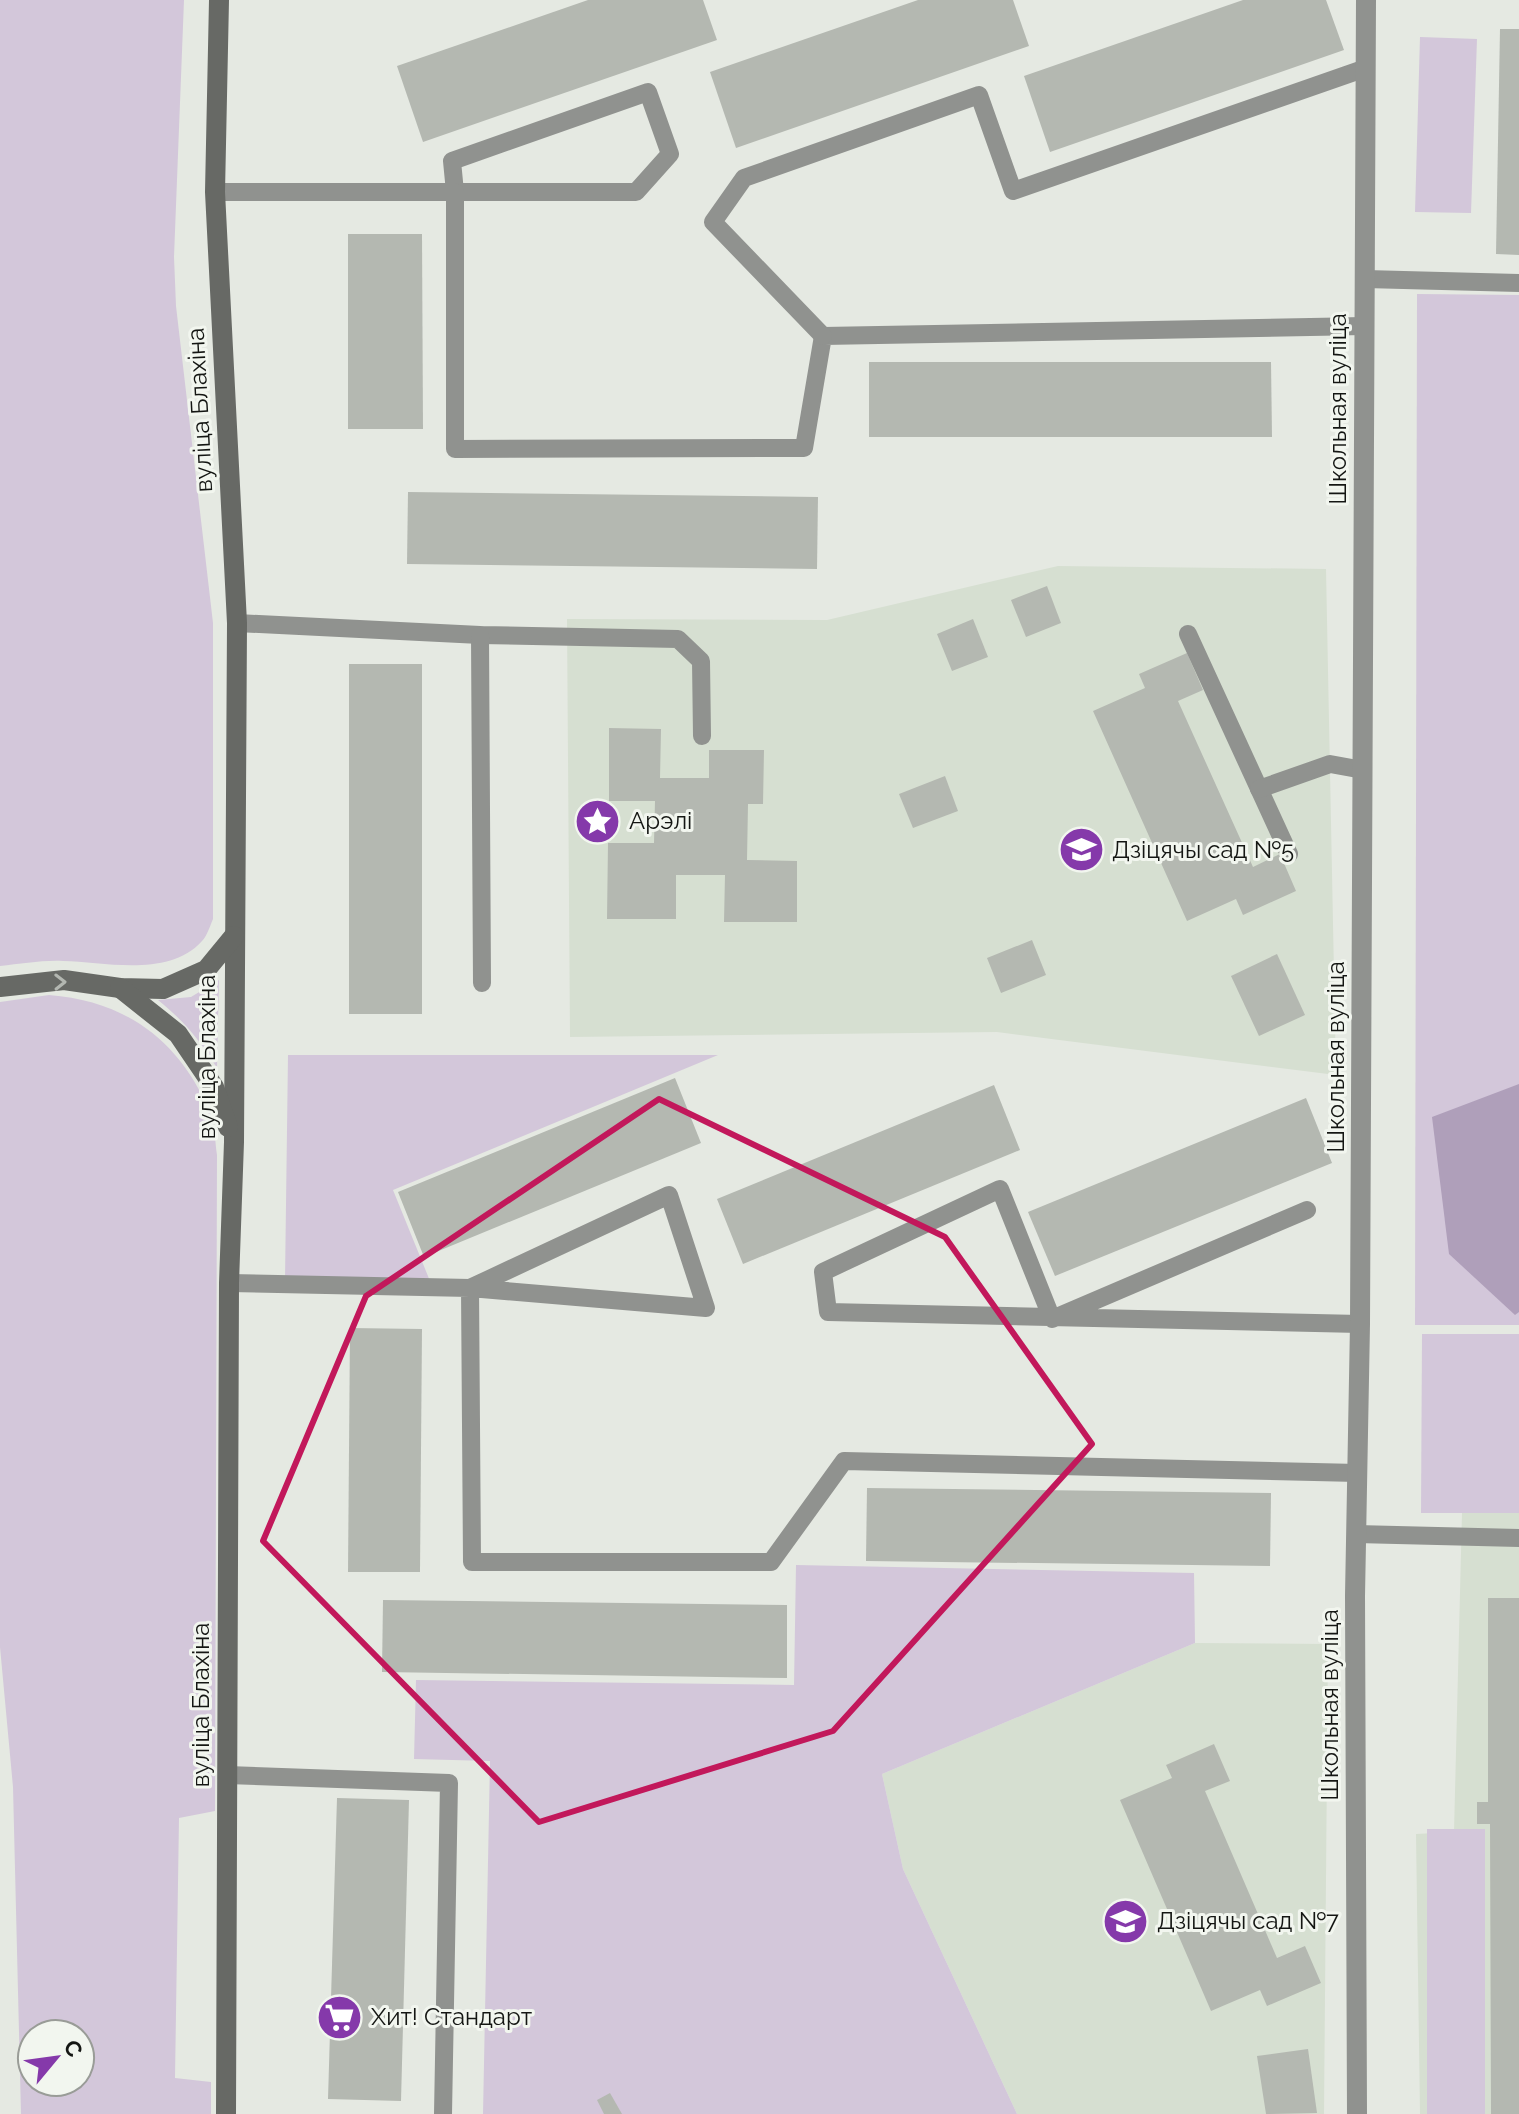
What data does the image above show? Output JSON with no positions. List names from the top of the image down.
{
  "streets": {
    "street": ["Школьная вуліца", "вуліца Блахіна"]
  },
  "places": {
    "place": ["Арэлі"],
    "school or university": ["Дзіцячы сад №5", "Дзіцячы сад №7"],
    "supermarket": ["Хит! Стандарт"]
  },
  "north": "top right"
}
